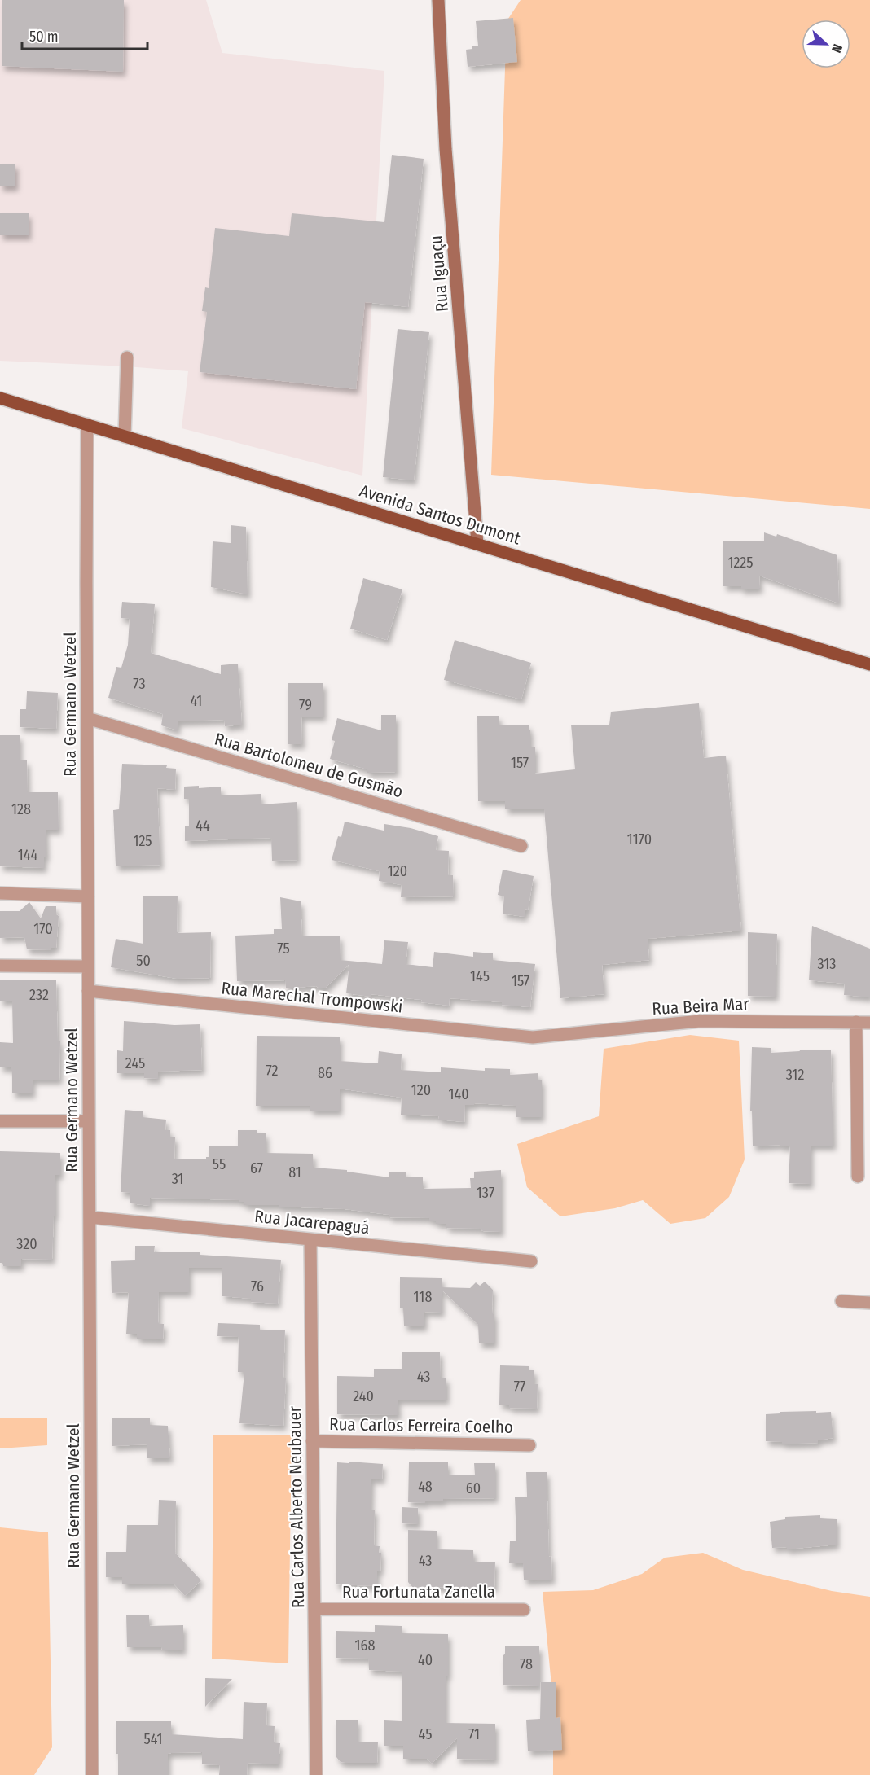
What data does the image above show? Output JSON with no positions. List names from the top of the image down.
{
  "streets": {
    "main road": ["Avenida Santos Dumont"],
    "street": [
      "Rua Iguaçu",
      "Rua Germano Wetzel",
      "Rua Bartolomeu de Gusmão",
      "Rua Marechal Trompowski",
      "Rua Beira Mar",
      "Rua Jacarepaguá",
      "Rua Carlos Ferreira Coelho",
      "Rua Carlos Alberto Neubauer",
      "Rua Fortunata Zanella"
    ]
  },
  "crossings": [
    ["Rua Iguaçu", "Avenida Santos Dumont"],
    ["Avenida Santos Dumont", "Rua Germano Wetzel"],
    ["Rua Germano Wetzel", "Rua Bartolomeu de Gusmão"],
    ["Rua Germano Wetzel", "Rua Marechal Trompowski"],
    ["Rua Germano Wetzel", "Rua Jacarepaguá"],
    ["Rua Marechal Trompowski", "Rua Beira Mar"],
    ["Rua Jacarepaguá", "Rua Carlos Alberto Neubauer"],
    ["Rua Carlos Ferreira Coelho", "Rua Carlos Alberto Neubauer"],
    ["Rua Carlos Alberto Neubauer", "Rua Fortunata Zanella"]
  ],
  "house_numbers": [
    "1225",
    "73",
    "41",
    "79",
    "157",
    "128",
    "44",
    "1170",
    "125",
    "144",
    "120",
    "170",
    "75",
    "50",
    "313",
    "145",
    "157",
    "232",
    "245",
    "72",
    "86",
    "312",
    "120",
    "140",
    "55",
    "67",
    "81",
    "31",
    "137",
    "320",
    "76",
    "118",
    "43",
    "77",
    "240",
    "48",
    "60",
    "43",
    "168",
    "40",
    "78",
    "45",
    "71",
    "541"
  ],
  "scale_bar": "50 m",
  "north": "right"
}
